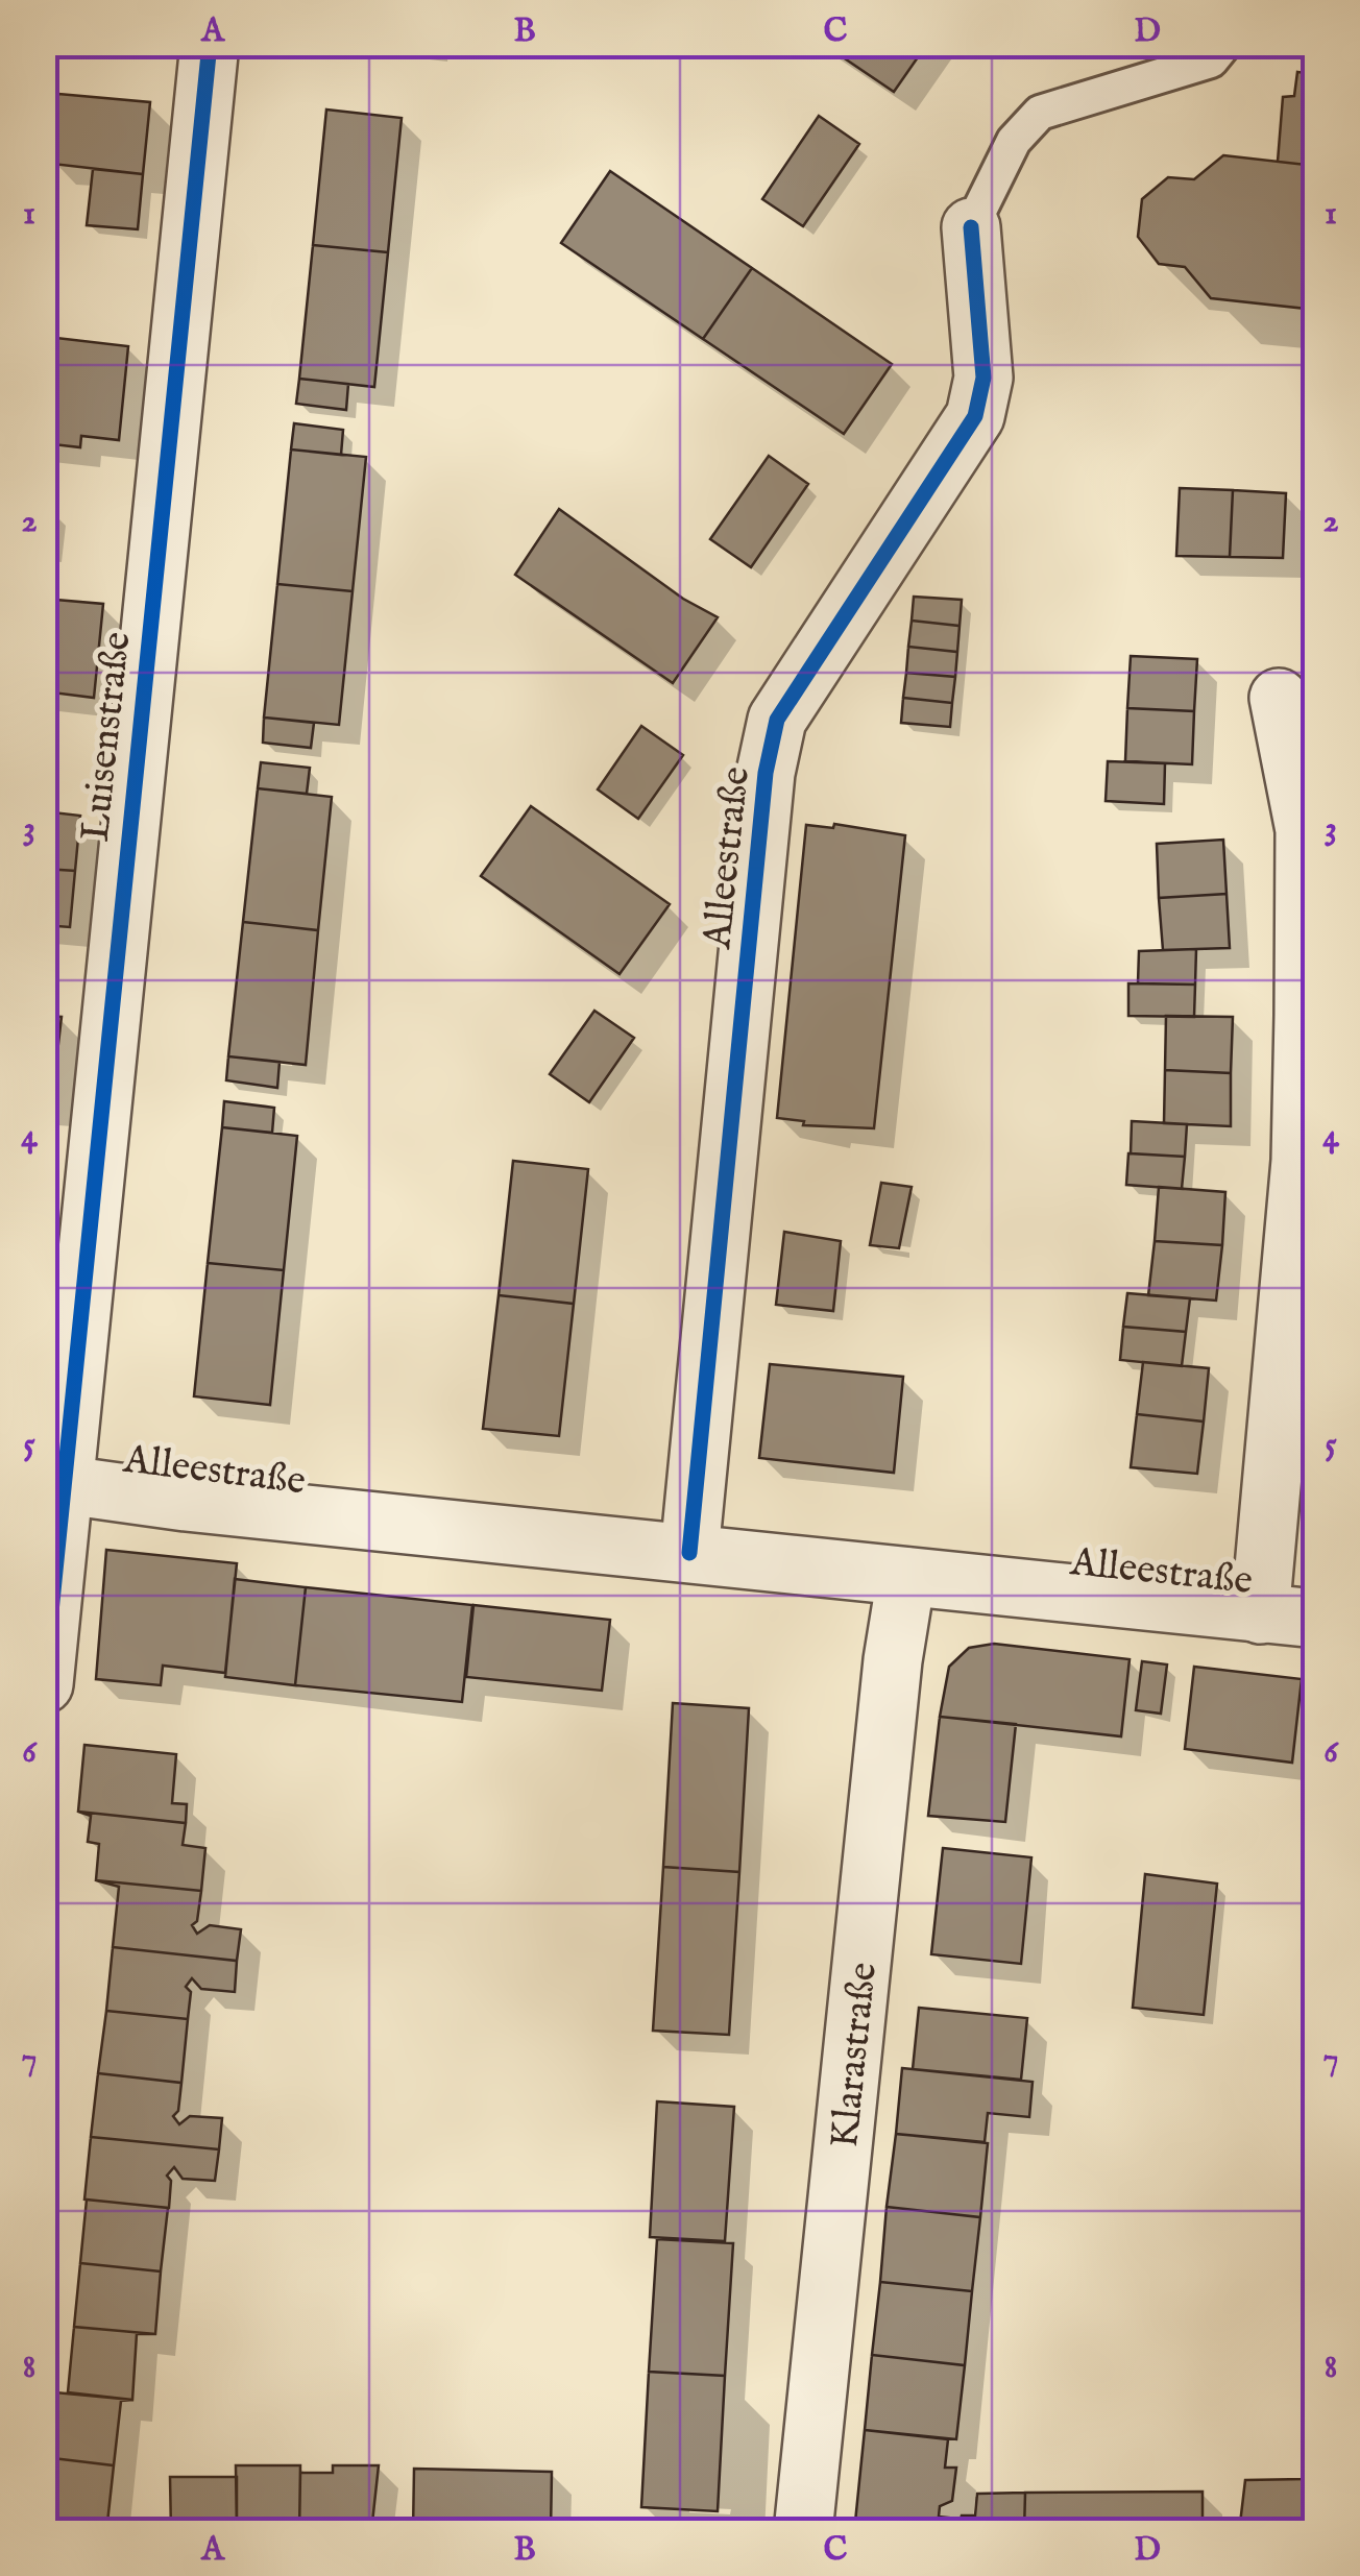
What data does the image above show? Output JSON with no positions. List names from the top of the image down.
{
  "streets": {
    "street": ["Luisenstraße", "Alleestraße", "Klarastraße"]
  },
  "crossings": [
    ["Luisenstraße", "Alleestraße"],
    ["Alleestraße", "Klarastraße"]
  ],
  "grid": {
    "columns": [
      "A",
      "B",
      "C",
      "D"
    ],
    "rows": [
      "1",
      "2",
      "3",
      "4",
      "5",
      "6",
      "7",
      "8"
    ]
  }
}
